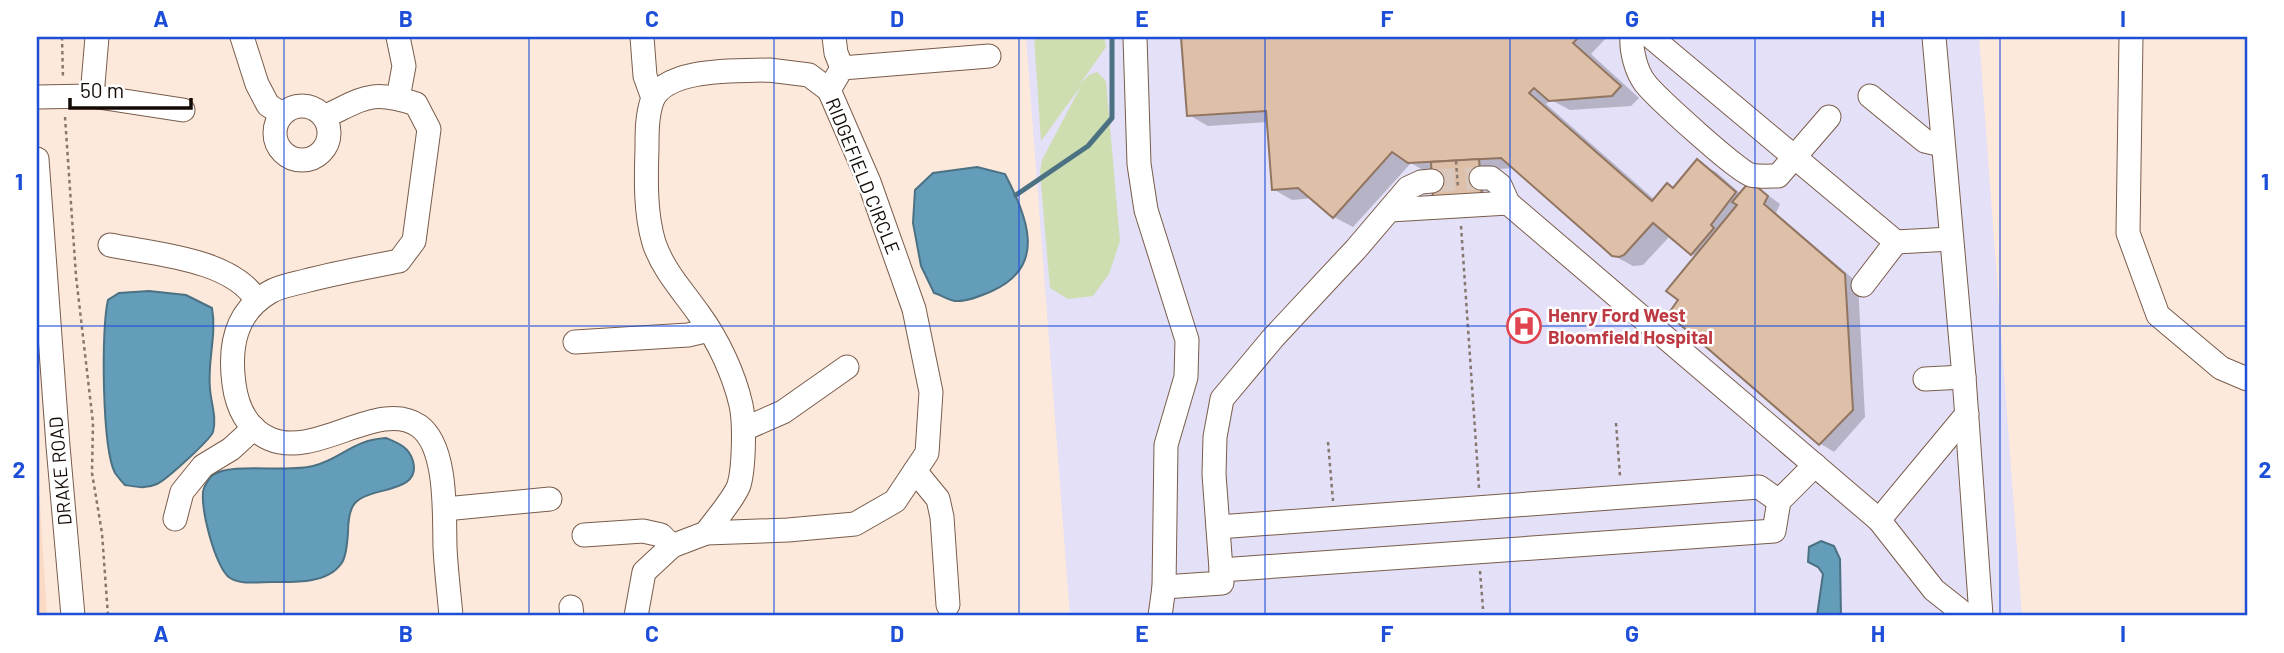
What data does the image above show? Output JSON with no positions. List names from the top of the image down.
{
  "streets": {
    "street": ["RIDGEFIELD CIRCLE", "DRAKE ROAD"]
  },
  "places": {
    "hospital": ["Henry Ford West Bloomfield Hospital"]
  },
  "scale_bar": "50 m",
  "grid": {
    "columns": [
      "A",
      "B",
      "C",
      "D",
      "E",
      "F",
      "G",
      "H",
      "I"
    ],
    "rows": ["1", "2"]
  }
}
